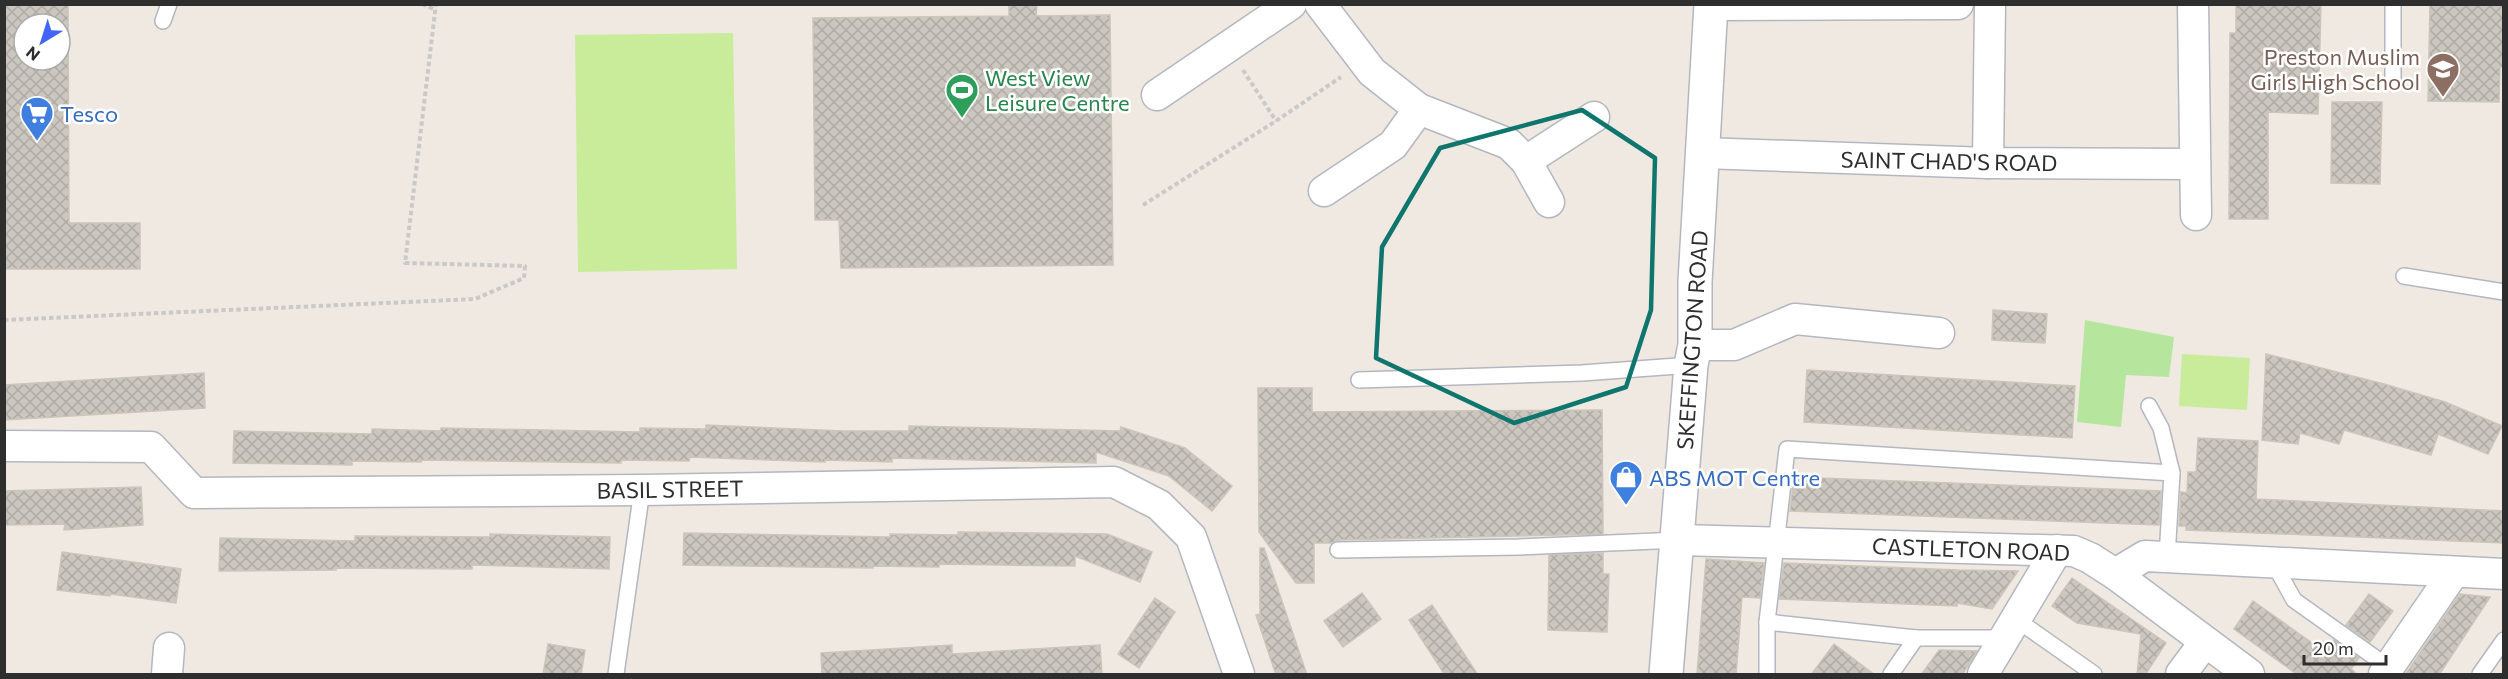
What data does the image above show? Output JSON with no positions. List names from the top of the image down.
{
  "streets": {
    "street": [
      "SAINT CHAD'S ROAD",
      "SKEFFINGTON ROAD",
      "BASIL STREET",
      "CASTLETON ROAD"
    ]
  },
  "crossings": [
    ["SAINT CHAD'S ROAD", "SKEFFINGTON ROAD"],
    ["SKEFFINGTON ROAD", "CASTLETON ROAD"]
  ],
  "places": {
    "school or university": ["Preston Muslim Girls High School"],
    "sports": ["West View Leisure Centre"],
    "supermarket": ["Tesco"],
    "shop": ["ABS MOT Centre"]
  },
  "scale_bar": "20 m",
  "north": "bottom left"
}
